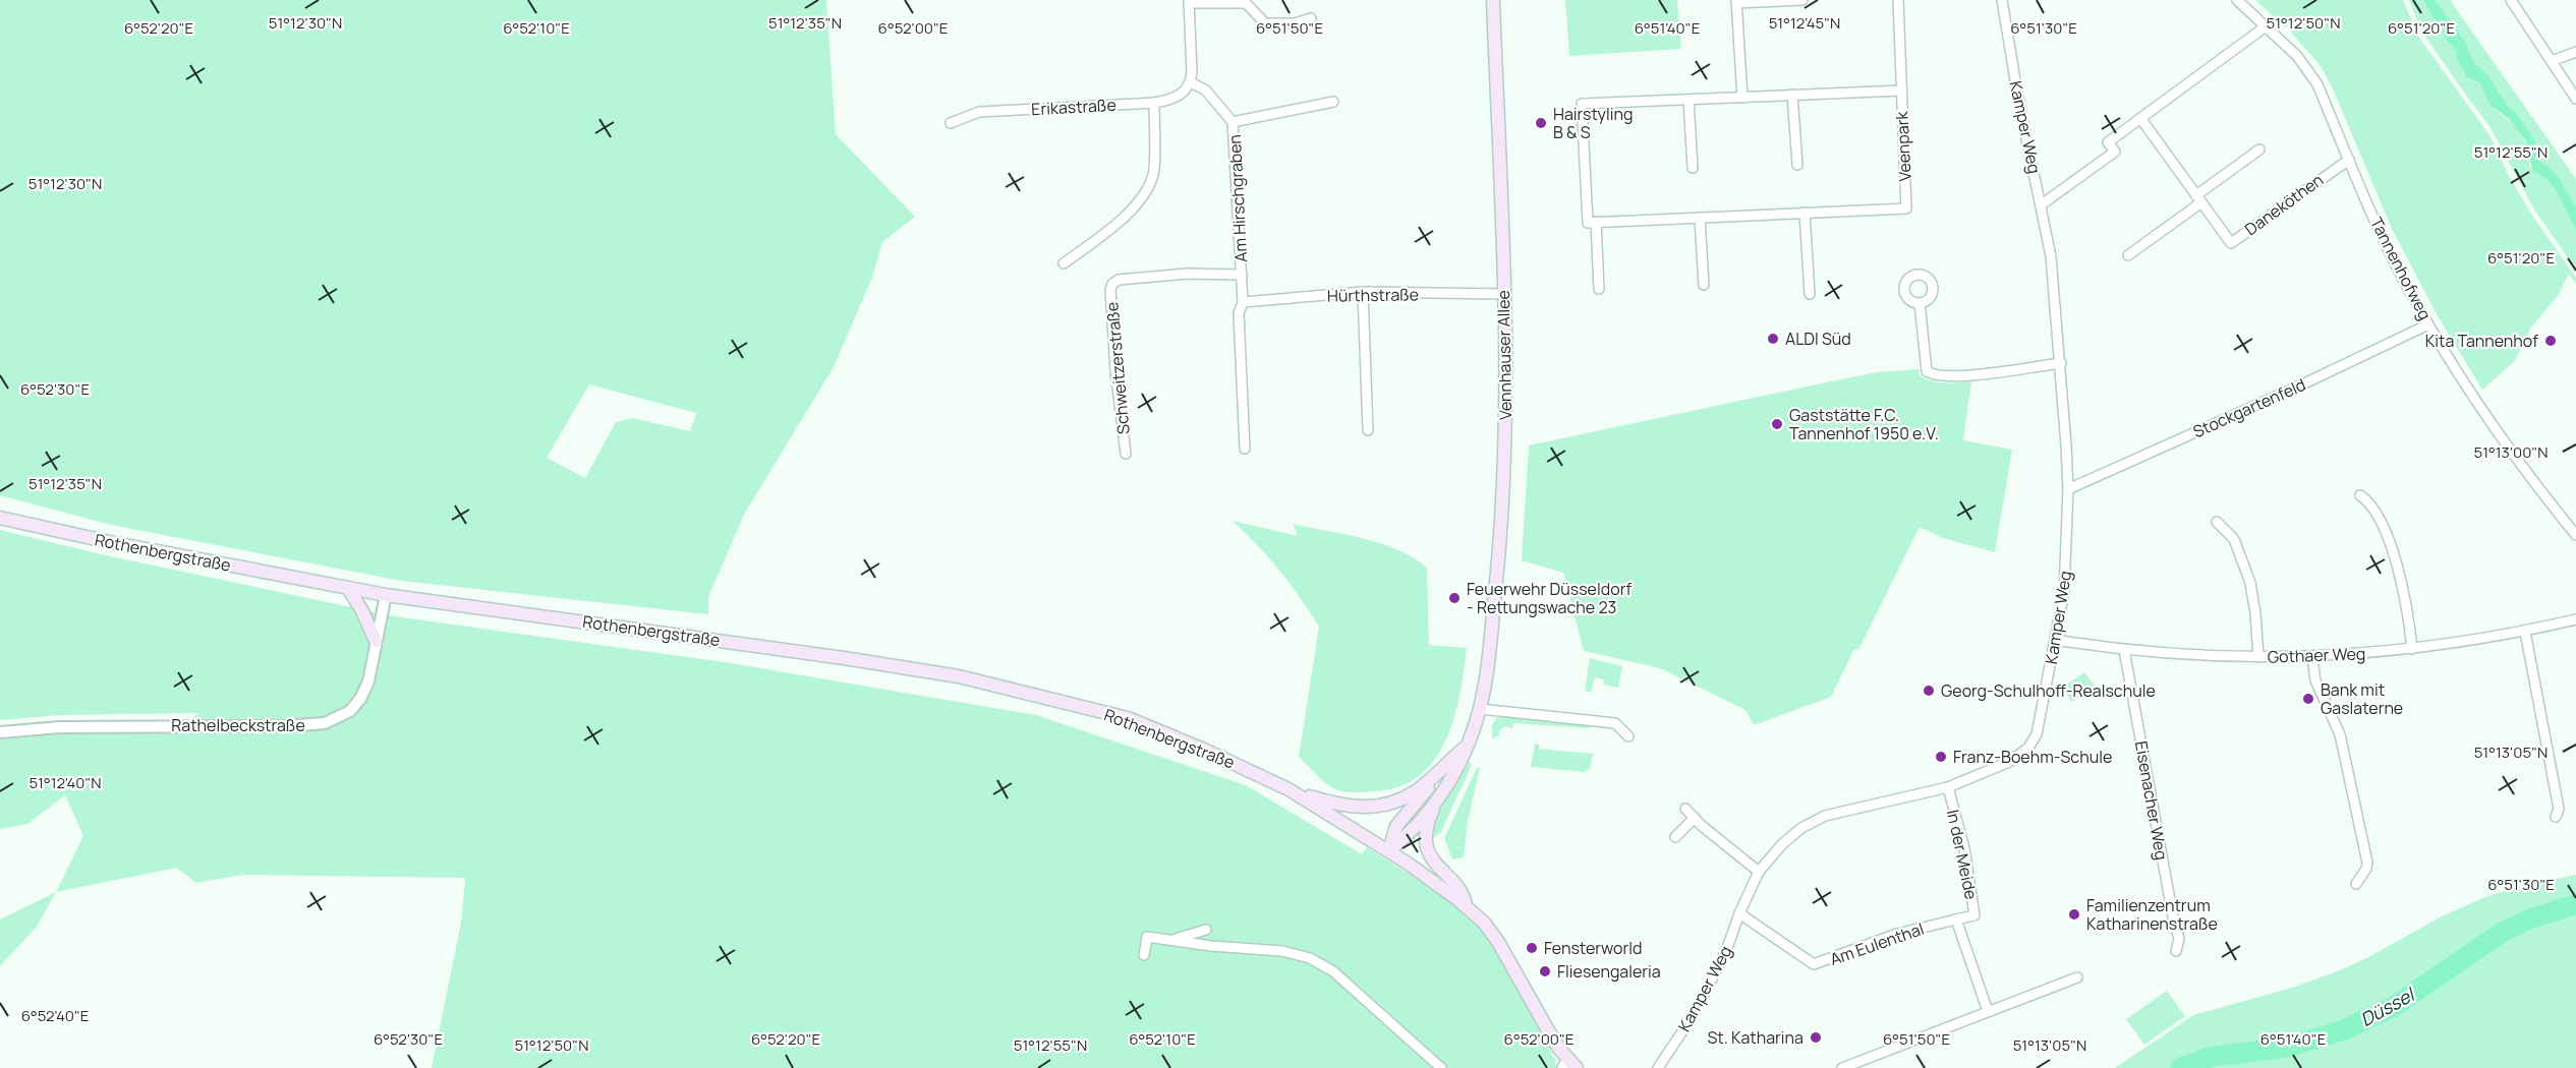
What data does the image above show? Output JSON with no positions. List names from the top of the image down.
{
  "streets": {
    "main road": ["Vennhauser Allee", "Rothenbergstraße"],
    "street": [
      "Erikastraße",
      "Kamper Weg",
      "Veenpark",
      "Am Hirschgraben",
      "Daneköthen",
      "Tannenhofweg",
      "Hürthstraße",
      "Schweitzerstraße",
      "Stockgartenfeld",
      "Gothaer Weg",
      "Rathelbeckstraße",
      "Eisenacher Weg",
      "In der Meide",
      "Am Eulenthal"
    ]
  },
  "crossings": [
    ["Erikastraße", "Am Hirschgraben"],
    ["Kamper Weg", "Stockgartenfeld"],
    ["Kamper Weg", "Gothaer Weg"],
    ["Kamper Weg", "In der Meide"],
    ["Kamper Weg", "Am Eulenthal"],
    ["Am Hirschgraben", "Hürthstraße"],
    ["Am Hirschgraben", "Schweitzerstraße"],
    ["Daneköthen", "Tannenhofweg"],
    ["Tannenhofweg", "Stockgartenfeld"],
    ["Hürthstraße", "Vennhauser Allee"],
    ["Vennhauser Allee", "Rothenbergstraße"],
    ["Rothenbergstraße", "Rathelbeckstraße"],
    ["Gothaer Weg", "Eisenacher Weg"],
    ["In der Meide", "Am Eulenthal"]
  ],
  "water": ["Düssel"],
  "places": [
    "Hairstyling B & S",
    "ALDI Süd",
    "Kita Tannenhof",
    "Gaststätte F.C. Tannenhof 1950 e.V.",
    "Feuerwehr Düsseldorf - Rettungswache 23",
    "Georg-Schulhoff-Realschule",
    "Bank mit Gaslaterne",
    "Franz-Boehm-Schule",
    "Familienzentrum Katharinenstraße",
    "Fensterworld",
    "Fliesengaleria",
    "St. Katharina"
  ],
  "coordinates": [
    "51°12'30\"N",
    "51°12'35\"N",
    "51°12'45\"N",
    "51°12'50\"N",
    "6°51'40\"E",
    "6°51'20\"E",
    "6°52'20\"E",
    "6°52'10\"E",
    "6°52'00\"E",
    "6°51'50\"E",
    "6°51'30\"E",
    "51°12'55\"N",
    "6°52'30\"E",
    "51°13'00\"N",
    "51°13'05\"N",
    "51°12'40\"N",
    "6°52'40\"E"
  ]
}
